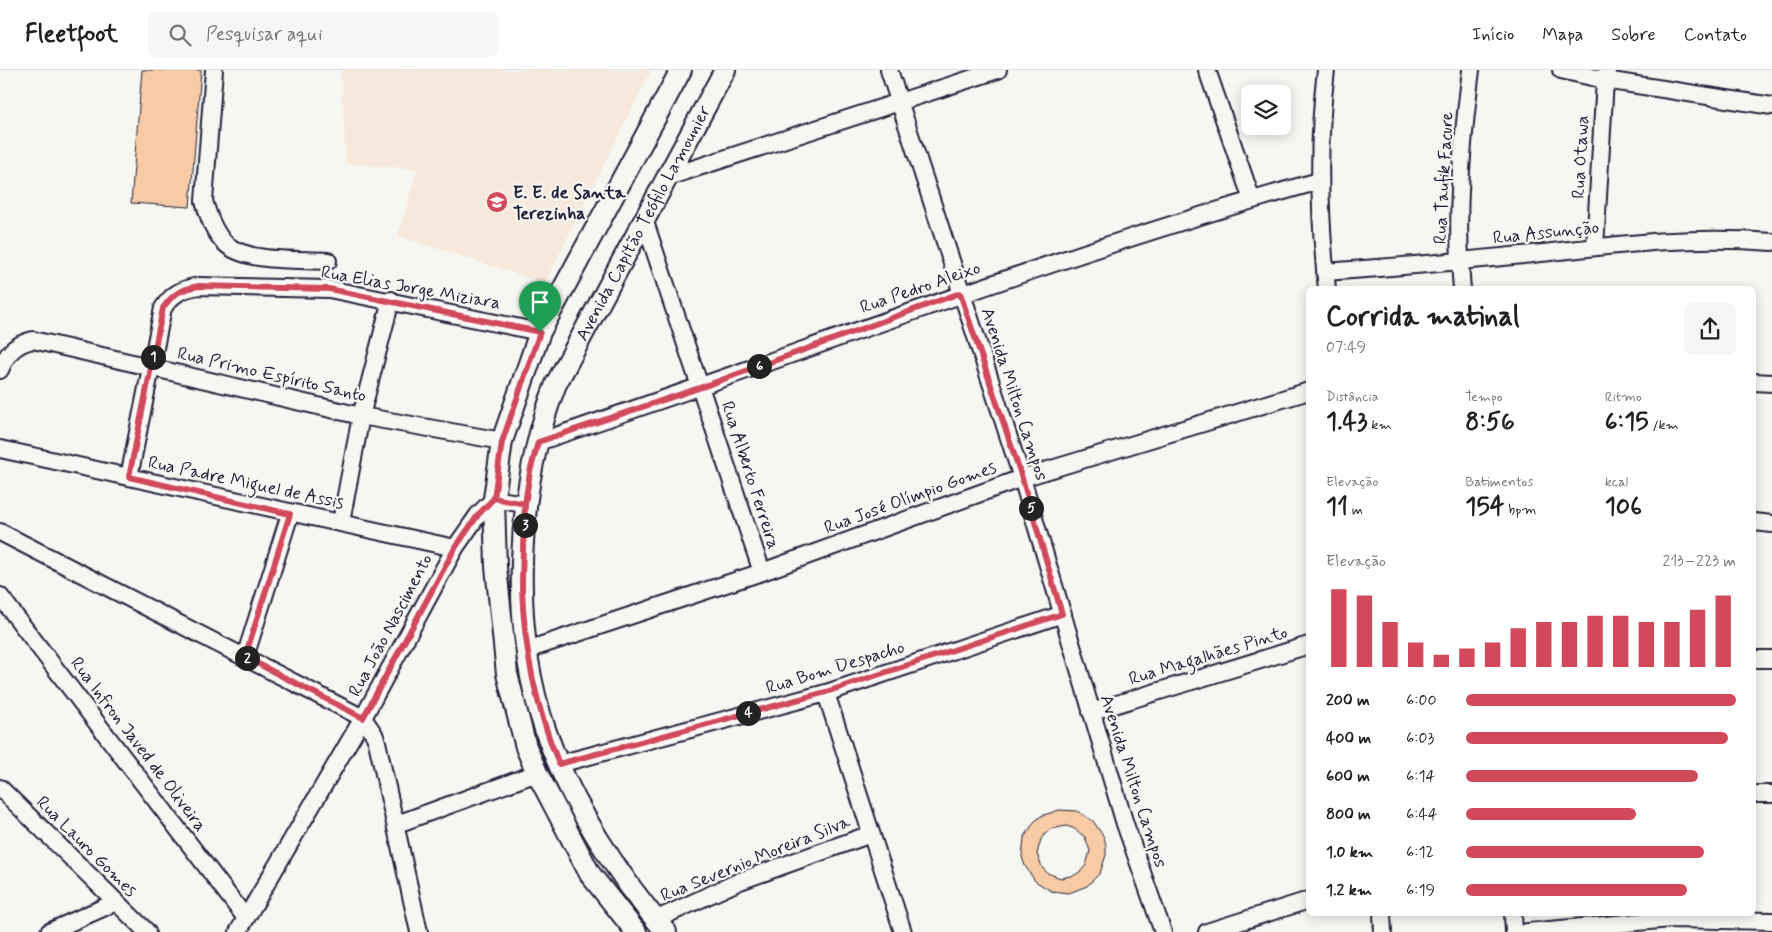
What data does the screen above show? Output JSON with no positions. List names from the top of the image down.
{
  "streets": {
    "main road": ["Avenida Capitão Teófilo Lamounier"],
    "street": [
      "Rua Otawa",
      "Rua Taufik Facure",
      "Rua Assunção",
      "Rua Elias Jorge Miziara",
      "Rua Pedro Aleixo",
      "Rua Primo Espírito Santo",
      "Avenida Milton Campos",
      "Rua Alberto Ferreira",
      "Rua Padre Miguel de Assis",
      "Rua José Olímpio Gomes",
      "Rua João Nascimento",
      "Rua Magalhães Pinto",
      "Rua Bom Despacho",
      "Rua Infron Javed de Oliveira",
      "Rua Lauro Gomes",
      "Rua Severnio Moreira Silva"
    ]
  },
  "crossings": [
    ["Rua Otawa", "Rua Assunção"],
    ["Rua Taufik Facure", "Rua Assunção"],
    ["Avenida Capitão Teófilo Lamounier", "Rua Pedro Aleixo"],
    ["Avenida Capitão Teófilo Lamounier", "Rua Alberto Ferreira"],
    ["Avenida Capitão Teófilo Lamounier", "Rua José Olímpio Gomes"],
    ["Avenida Capitão Teófilo Lamounier", "Rua Bom Despacho"],
    ["Avenida Capitão Teófilo Lamounier", "Rua Severnio Moreira Silva"],
    ["Rua Elias Jorge Miziara", "Rua Primo Espírito Santo"],
    ["Rua Pedro Aleixo", "Avenida Milton Campos"],
    ["Rua Pedro Aleixo", "Rua Alberto Ferreira"],
    ["Avenida Milton Campos", "Rua José Olímpio Gomes"],
    ["Avenida Milton Campos", "Rua Magalhães Pinto"],
    ["Avenida Milton Campos", "Rua Bom Despacho"],
    ["Rua Alberto Ferreira", "Rua José Olímpio Gomes"],
    ["Rua Padre Miguel de Assis", "Rua João Nascimento"],
    ["Rua João Nascimento", "Rua Infron Javed de Oliveira"]
  ],
  "places": {
    "school or university": ["E. E. de Santa Terezinha"]
  },
  "page": {
    "header": "Fleetfoot",
    "search": "Pesquisar aqui",
    "nav": [
      "Início",
      "Mapa",
      "Sobre",
      "Contato"
    ],
    "heading": ["Corrida matinal", "07:49"],
    "pins": [
      "1",
      "6",
      "5",
      "3",
      "2",
      "4"
    ],
    "stats": [
      ["Distância", "1.43 km"],
      ["Tempo", "8:56"],
      ["Ritmo", "6:15 /km"],
      ["Elevação", "11 m"],
      ["Batimentos", "154 bpm"],
      ["kcal", "106"]
    ],
    "chart": ["Elevação", "213–223 m"],
    "list": [
      {
        "name": "200 m",
        "note": "6:00"
      },
      {
        "name": "400 m",
        "note": "6:03"
      },
      {
        "name": "600 m",
        "note": "6:14"
      },
      {
        "name": "800 m",
        "note": "6:44"
      },
      {
        "name": "1.0 km",
        "note": "6:12"
      },
      {
        "name": "1.2 km",
        "note": "6:19"
      }
    ]
  }
}
